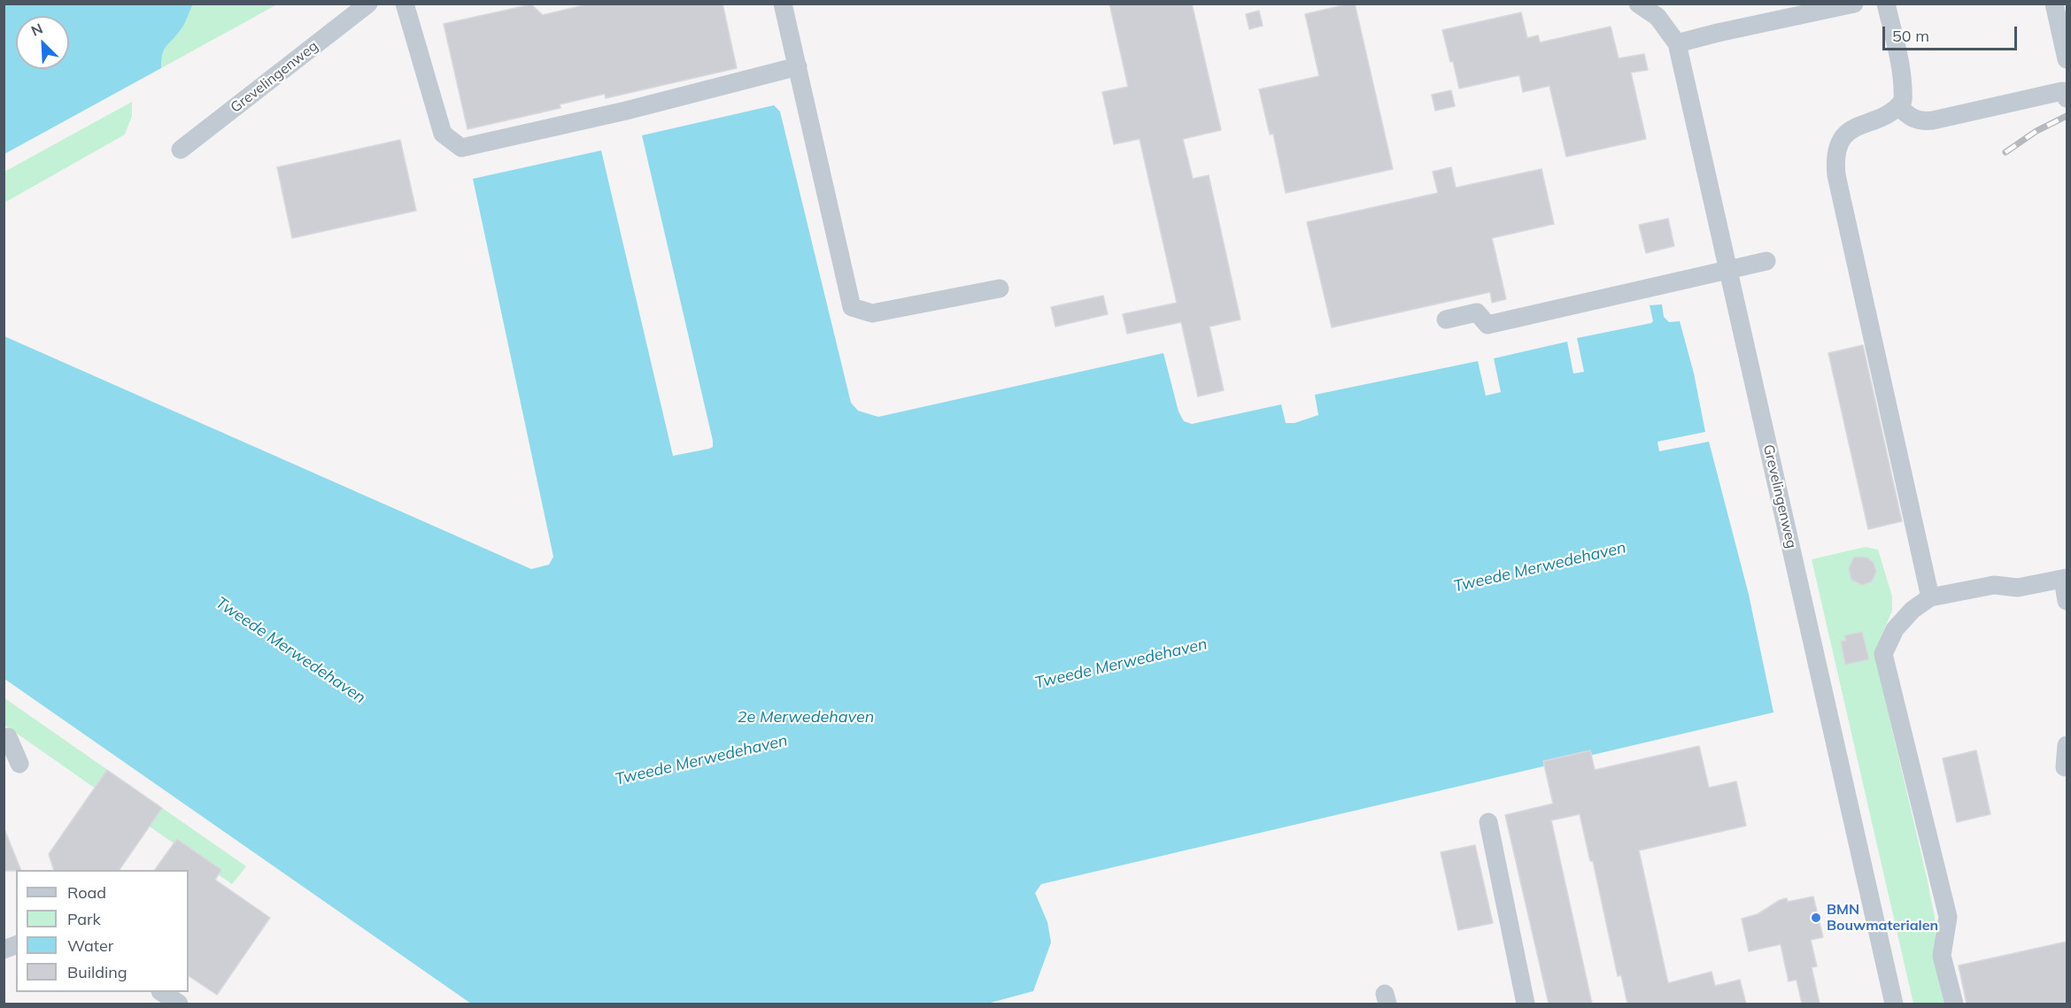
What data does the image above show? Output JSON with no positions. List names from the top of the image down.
{
  "streets": {
    "street": ["Grevelingenweg"]
  },
  "water": ["Tweede Merwedehaven", "2e Merwedehaven"],
  "places": ["BMN Bouwmaterialen"],
  "legend": [
    "Road",
    "Park",
    "Water",
    "Building"
  ],
  "scale_bar": "50 m",
  "north": "top left"
}
